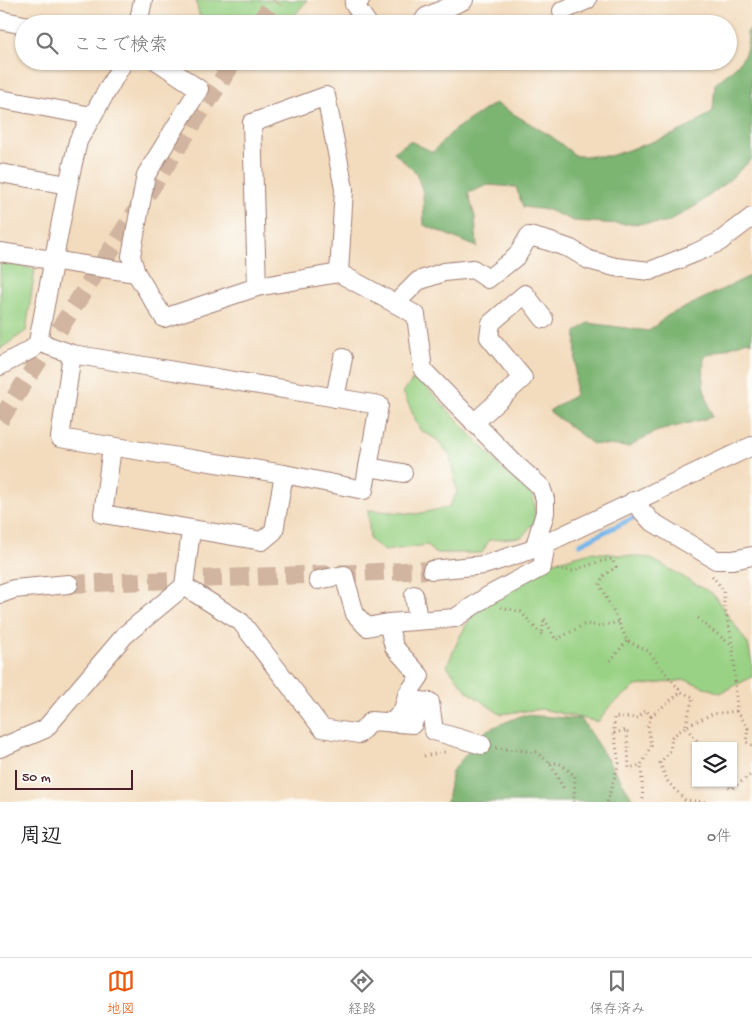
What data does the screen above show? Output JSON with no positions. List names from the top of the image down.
{
  "scale_bar": "50 m",
  "page": {
    "search": "ここで検索",
    "scale": "50 m",
    "heading": ["周辺", "0件"],
    "nav": ["地図", "経路", "保存済み"]
  }
}
